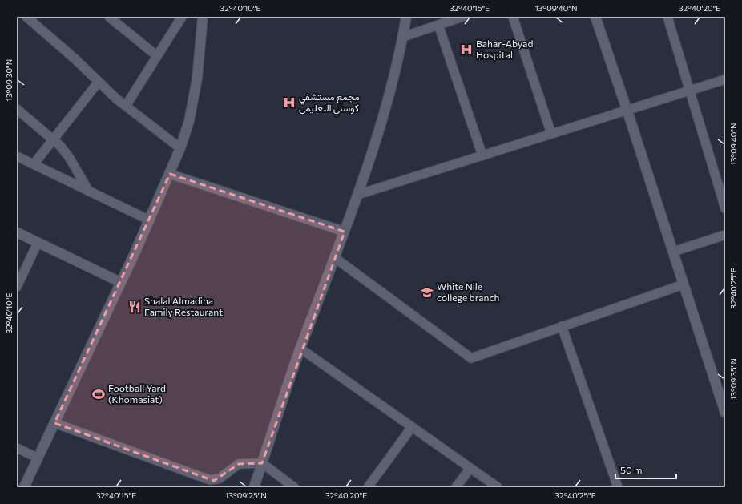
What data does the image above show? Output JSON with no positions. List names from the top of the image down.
{
  "places": {
    "hospital": ["Bahar-Abyad Hospital", "مجمع مستشفي كوستي التعليمى"],
    "school or university": ["White Nile college branch"],
    "restaurant": ["Shalal Almadina Family Restaurant"],
    "sports": ["Football Yard (Khomasiat)"]
  },
  "scale_bar": "50 m",
  "coordinates": [
    "32°40'10\"E",
    "32°40'15\"E",
    "13°09'40\"N",
    "32°40'20\"E",
    "13°09'30\"N",
    "32°40'25\"E",
    "13°09'35\"N",
    "13°09'25\"N"
  ]
}
